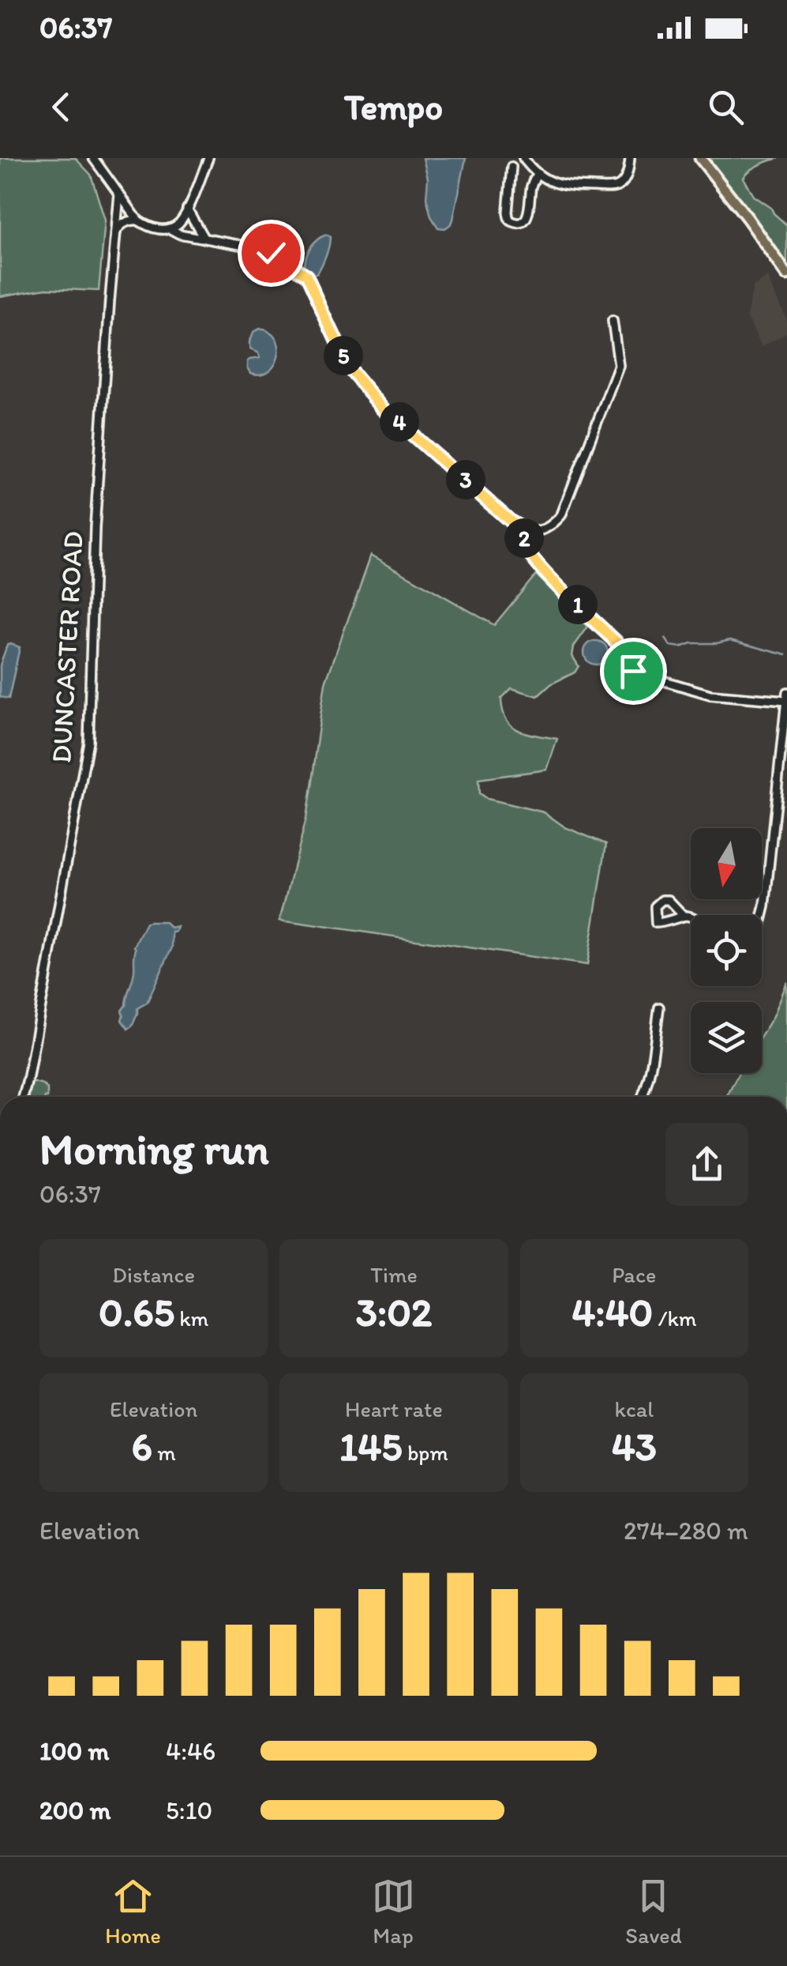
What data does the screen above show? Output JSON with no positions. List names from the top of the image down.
{
  "streets": {
    "street": ["DUNCASTER ROAD"]
  },
  "north": "bottom",
  "page": {
    "status": "06:37",
    "header": "Tempo",
    "pins": [
      "5",
      "4",
      "3",
      "2",
      "1"
    ],
    "heading": ["Morning run", "06:37"],
    "stats": [
      ["Distance", "0.65 km"],
      ["Time", "3:02"],
      ["Pace", "4:40 /km"],
      ["Elevation", "6 m"],
      ["Heart rate", "145 bpm"],
      ["kcal", "43"]
    ],
    "chart": ["Elevation", "274–280 m"],
    "list": [
      {
        "name": "100 m",
        "note": "4:46"
      },
      {
        "name": "200 m",
        "note": "5:10"
      }
    ],
    "tabs": ["Home", "Map", "Saved"]
  }
}
